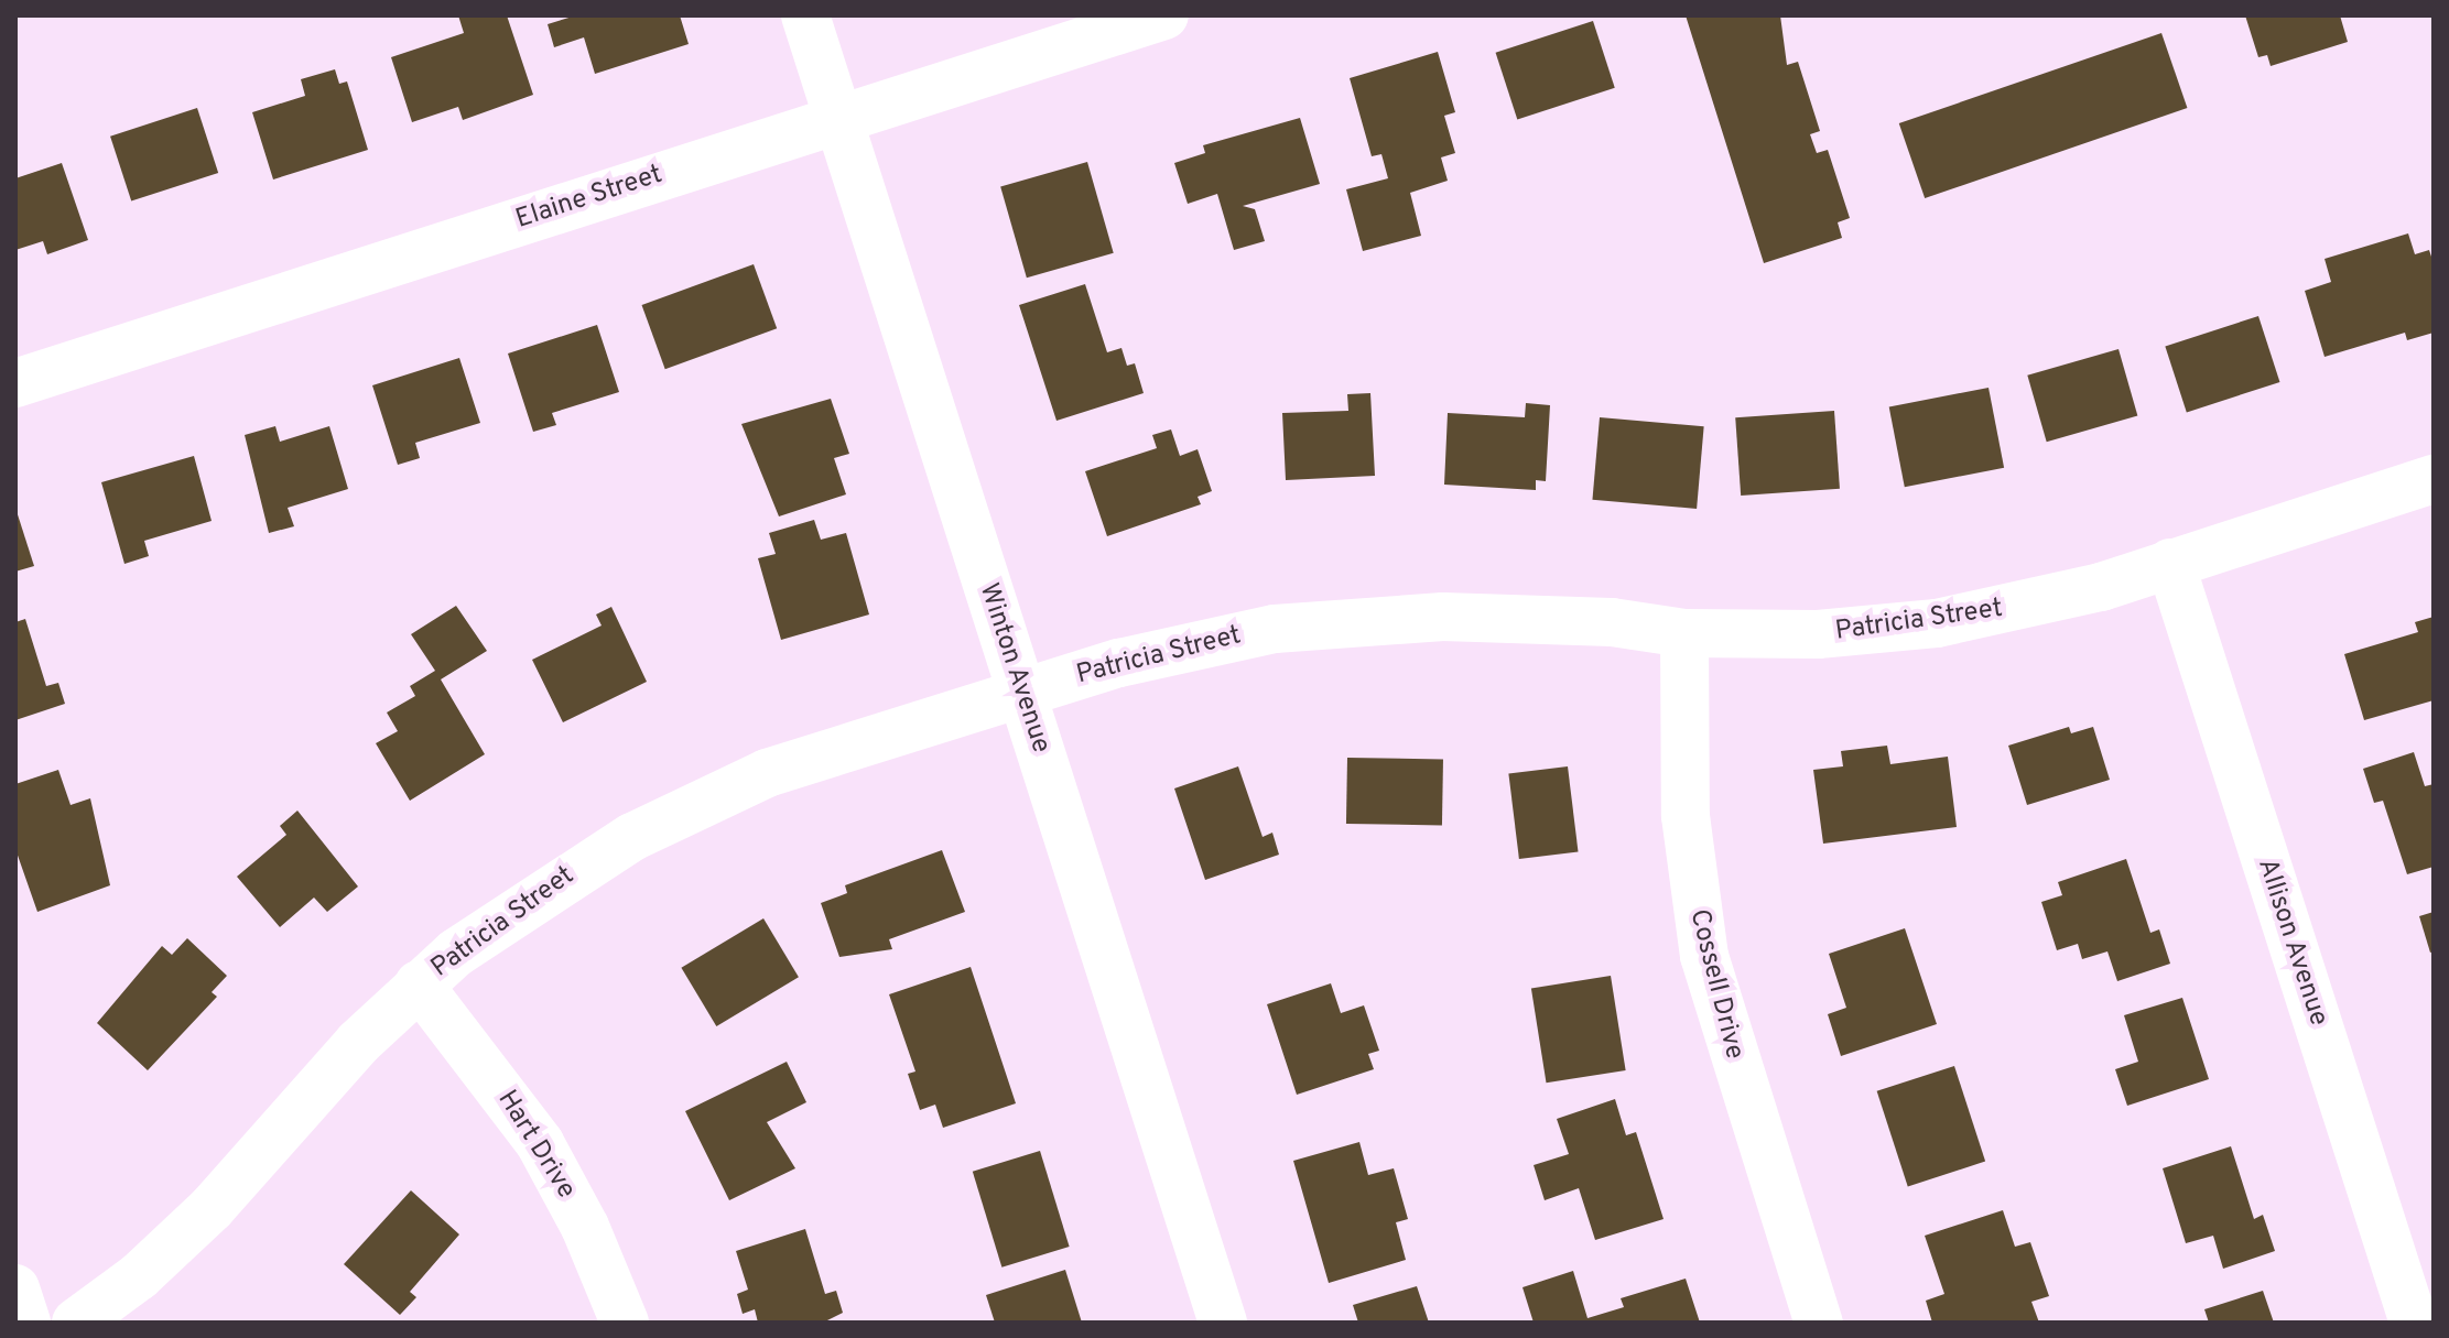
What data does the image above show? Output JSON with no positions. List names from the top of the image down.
{
  "streets": {
    "street": [
      "Elaine Street",
      "Patricia Street",
      "Winton Avenue",
      "Allison Avenue",
      "Cossell Drive",
      "Hart Drive"
    ]
  },
  "crossings": [
    ["Elaine Street", "Winton Avenue"],
    ["Patricia Street", "Winton Avenue"],
    ["Patricia Street", "Allison Avenue"],
    ["Patricia Street", "Cossell Drive"],
    ["Patricia Street", "Hart Drive"]
  ]
}
